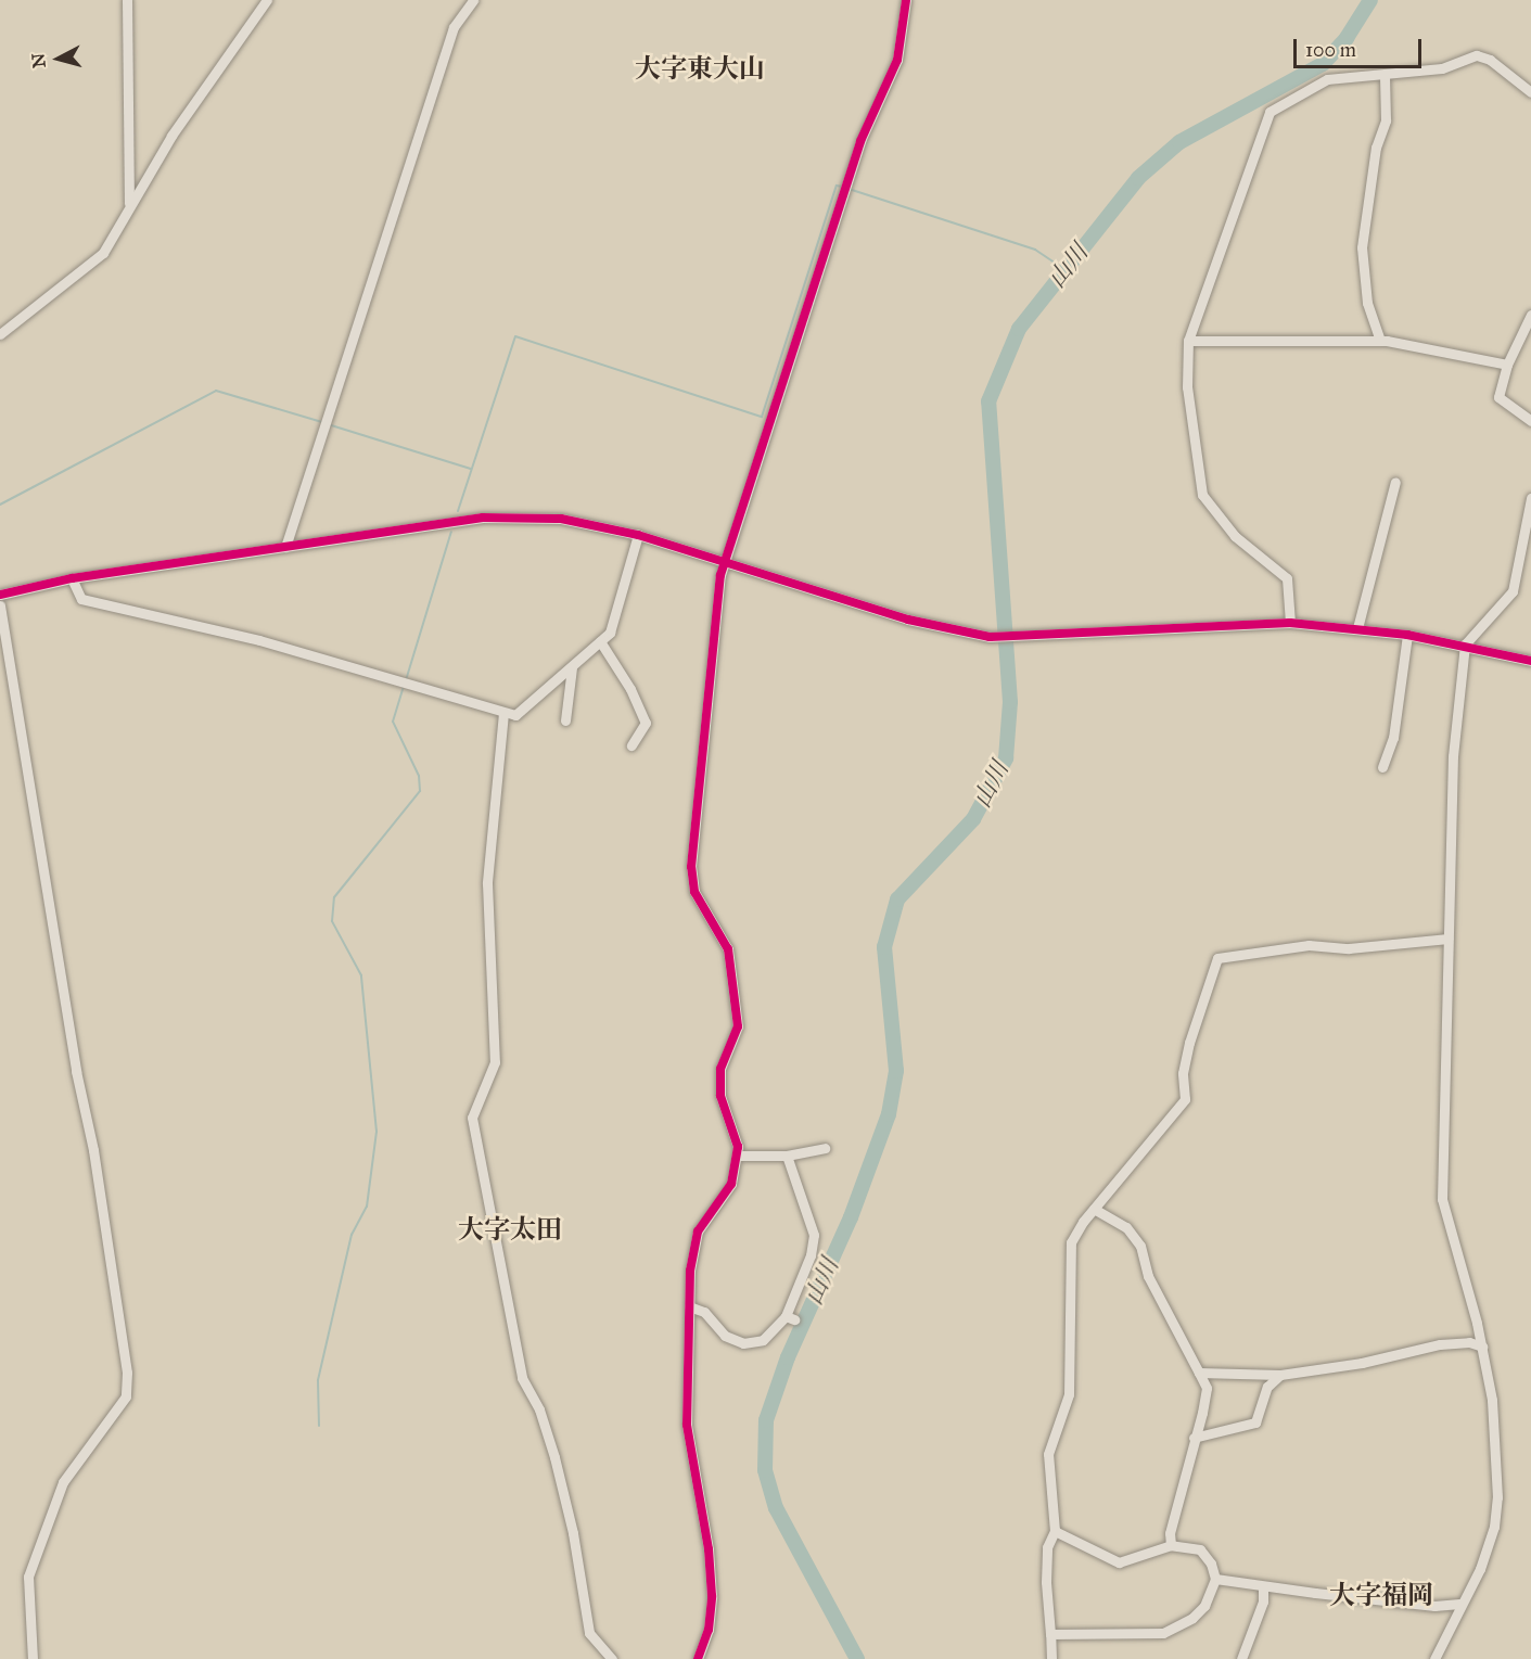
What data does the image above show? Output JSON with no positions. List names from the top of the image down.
{
  "districts": ["大字東大山", "大字太田", "大字福岡"],
  "water": ["山川"],
  "scale_bar": "100 m",
  "north": "left"
}
